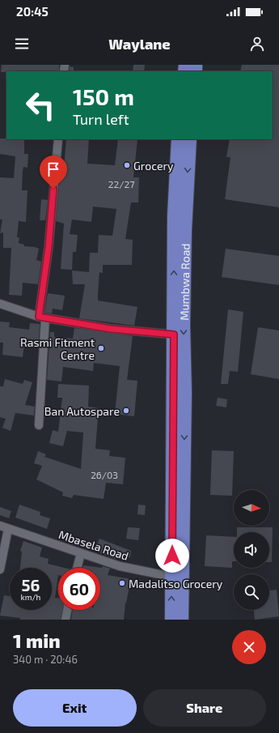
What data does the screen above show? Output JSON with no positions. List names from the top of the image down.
{
  "streets": {
    "main road": ["Mumbwa Road"],
    "street": ["Mbasela Road"]
  },
  "crossings": [
    ["Mumbwa Road", "Mbasela Road"]
  ],
  "places": [
    "Grocery",
    "Rasmi Fitment Centre",
    "Ban Autospare",
    "Madalitso Grocery"
  ],
  "house_numbers": ["22/27", "26/03"],
  "north": "right",
  "page": {
    "status": "20:45",
    "header": "Waylane",
    "turn": ["150 m", "Turn left"],
    "speed": "56 km/h",
    "limit": "60",
    "heading": ["1 min", "340 m · 20:46"],
    "buttons": ["Exit", "Share"]
  }
}
